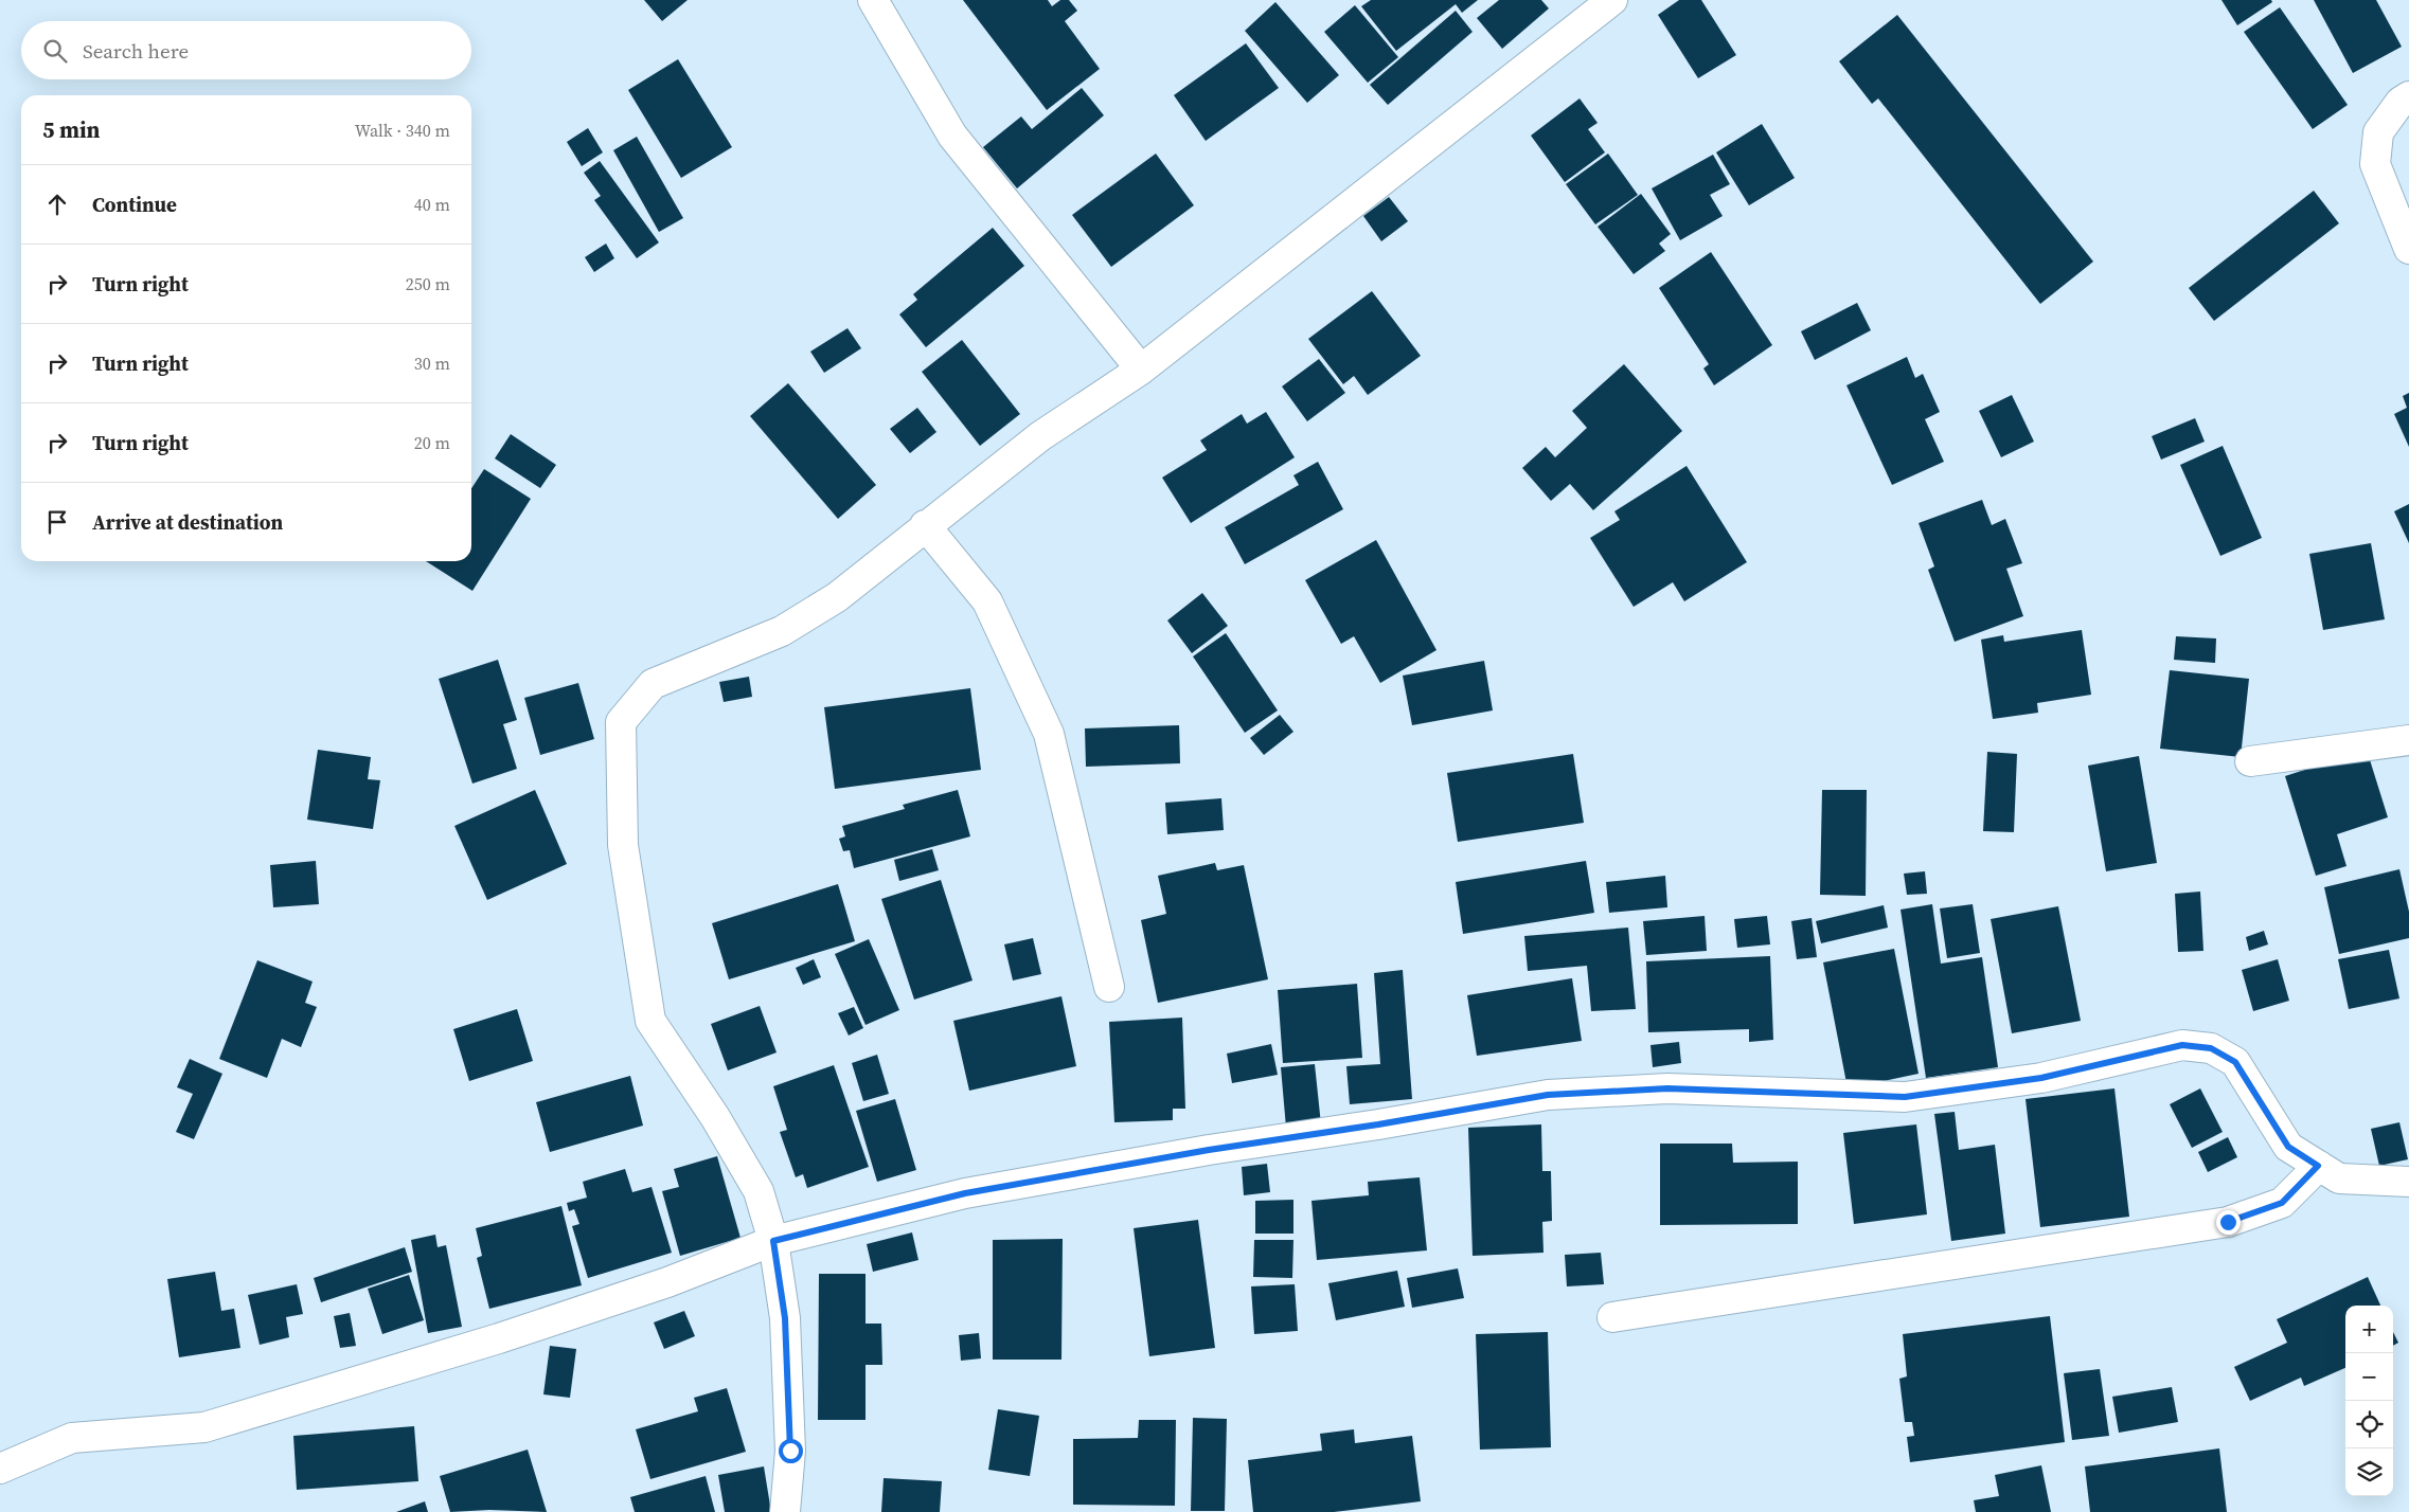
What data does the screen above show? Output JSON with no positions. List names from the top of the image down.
{
  "page": {
    "search": "Search here",
    "heading": ["5 min", "Walk · 340 m"],
    "list": [
      ["Continue", "40 m"],
      ["Turn right", "250 m"],
      ["Turn right", "30 m"],
      ["Turn right", "20 m"],
      "Arrive at destination"
    ],
    "map_buttons": ["+", "−"]
  }
}
